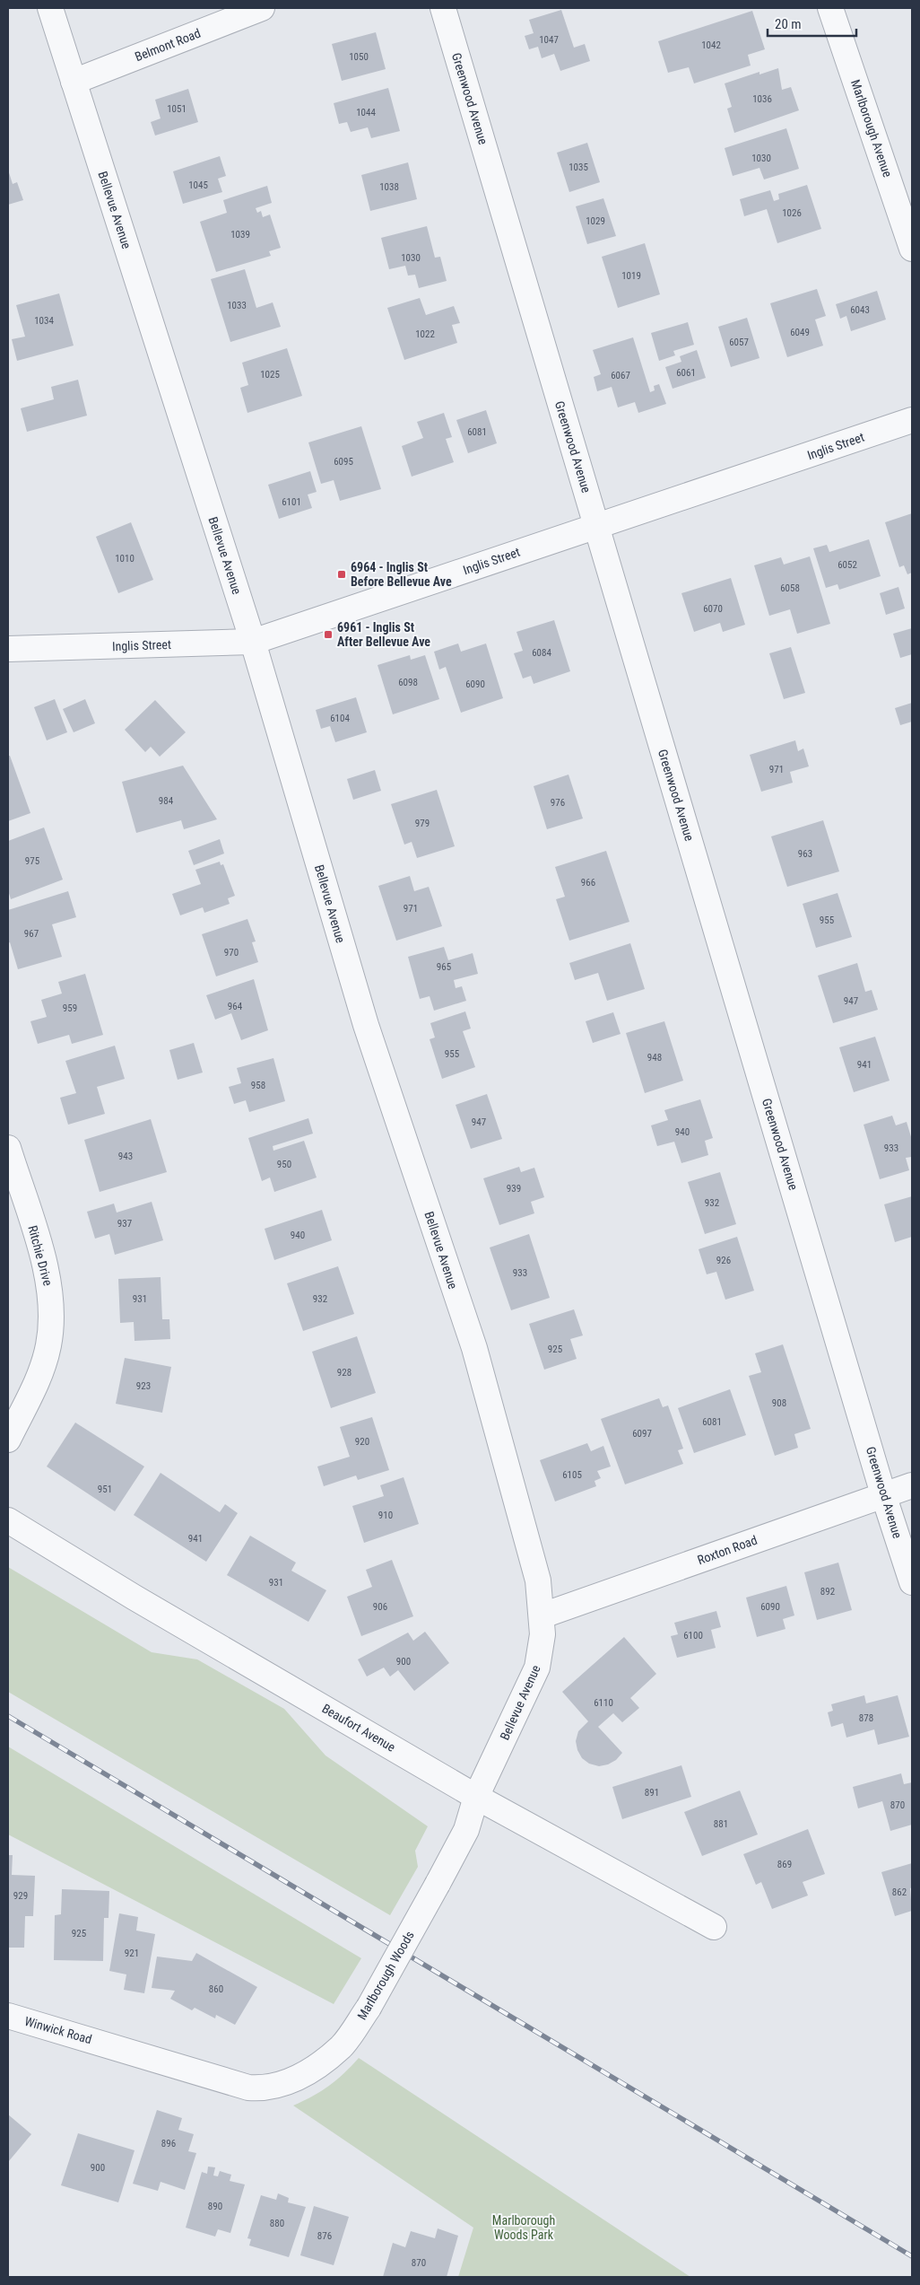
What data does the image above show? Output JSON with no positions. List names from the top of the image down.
{
  "streets": {
    "street": [
      "Belmont Road",
      "Greenwood Avenue",
      "Marlborough Avenue",
      "Bellevue Avenue",
      "Inglis Street",
      "Ritchie Drive",
      "Roxton Road",
      "Beaufort Avenue",
      "Marlborough Woods",
      "Winwick Road"
    ]
  },
  "crossings": [
    ["Belmont Road", "Bellevue Avenue"],
    ["Greenwood Avenue", "Inglis Street"],
    ["Greenwood Avenue", "Roxton Road"],
    ["Bellevue Avenue", "Inglis Street"],
    ["Bellevue Avenue", "Roxton Road"],
    ["Bellevue Avenue", "Beaufort Avenue"],
    ["Bellevue Avenue", "Marlborough Woods"],
    ["Beaufort Avenue", "Marlborough Woods"],
    ["Marlborough Woods", "Winwick Road"]
  ],
  "parks": ["Marlborough Woods Park"],
  "places": {
    "transit": ["6964 - Inglis St Before Bellevue Ave", "6961 - Inglis St After Bellevue Ave"]
  },
  "house_numbers": [
    "1047",
    "1042",
    "1050",
    "1036",
    "1051",
    "1044",
    "1030",
    "1035",
    "1045",
    "1038",
    "1026",
    "1029",
    "1039",
    "1030",
    "1019",
    "1033",
    "6043",
    "1034",
    "6049",
    "1022",
    "6057",
    "6061",
    "1025",
    "6067",
    "6081",
    "6095",
    "6101",
    "1010",
    "6052",
    "6058",
    "6070",
    "6084",
    "6098",
    "6090",
    "6104",
    "971",
    "984",
    "976",
    "979",
    "963",
    "975",
    "966",
    "971",
    "955",
    "967",
    "970",
    "965",
    "947",
    "964",
    "959",
    "955",
    "948",
    "941",
    "958",
    "947",
    "940",
    "933",
    "943",
    "950",
    "939",
    "932",
    "937",
    "940",
    "926",
    "933",
    "931",
    "932",
    "925",
    "928",
    "923",
    "908",
    "6081",
    "6097",
    "920",
    "6105",
    "951",
    "910",
    "941",
    "931",
    "892",
    "906",
    "6090",
    "6100",
    "900",
    "6110",
    "878",
    "891",
    "870",
    "881",
    "869",
    "862",
    "929",
    "925",
    "921",
    "860",
    "896",
    "900",
    "890",
    "880",
    "876",
    "870"
  ],
  "scale_bar": "20 m"
}
